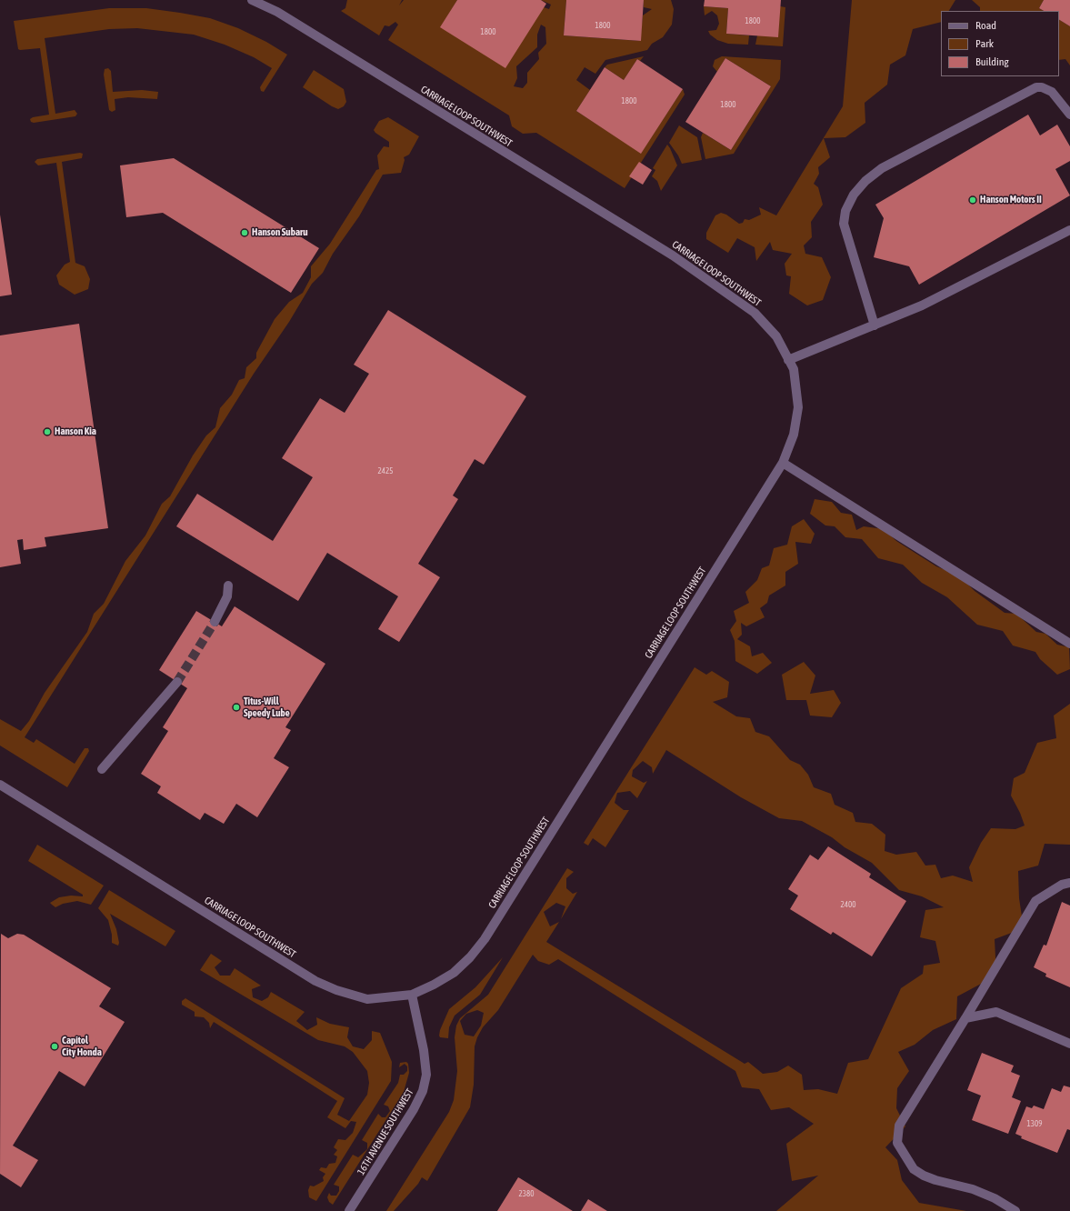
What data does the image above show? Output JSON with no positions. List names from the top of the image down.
{
  "streets": {
    "street": ["CARRIAGE LOOP SOUTHWEST", "16TH AVENUE SOUTHWEST"]
  },
  "crossings": [
    ["CARRIAGE LOOP SOUTHWEST", "16TH AVENUE SOUTHWEST"]
  ],
  "places": [
    "Hanson Motors II",
    "Hanson Subaru",
    "Hanson Kia",
    "Titus-Will Speedy Lube",
    "Capitol City Honda"
  ],
  "house_numbers": [
    "1800",
    "1800",
    "1800",
    "1800",
    "1800",
    "2425",
    "2400",
    "1309",
    "2380"
  ],
  "legend": ["Road", "Park", "Building"]
}
